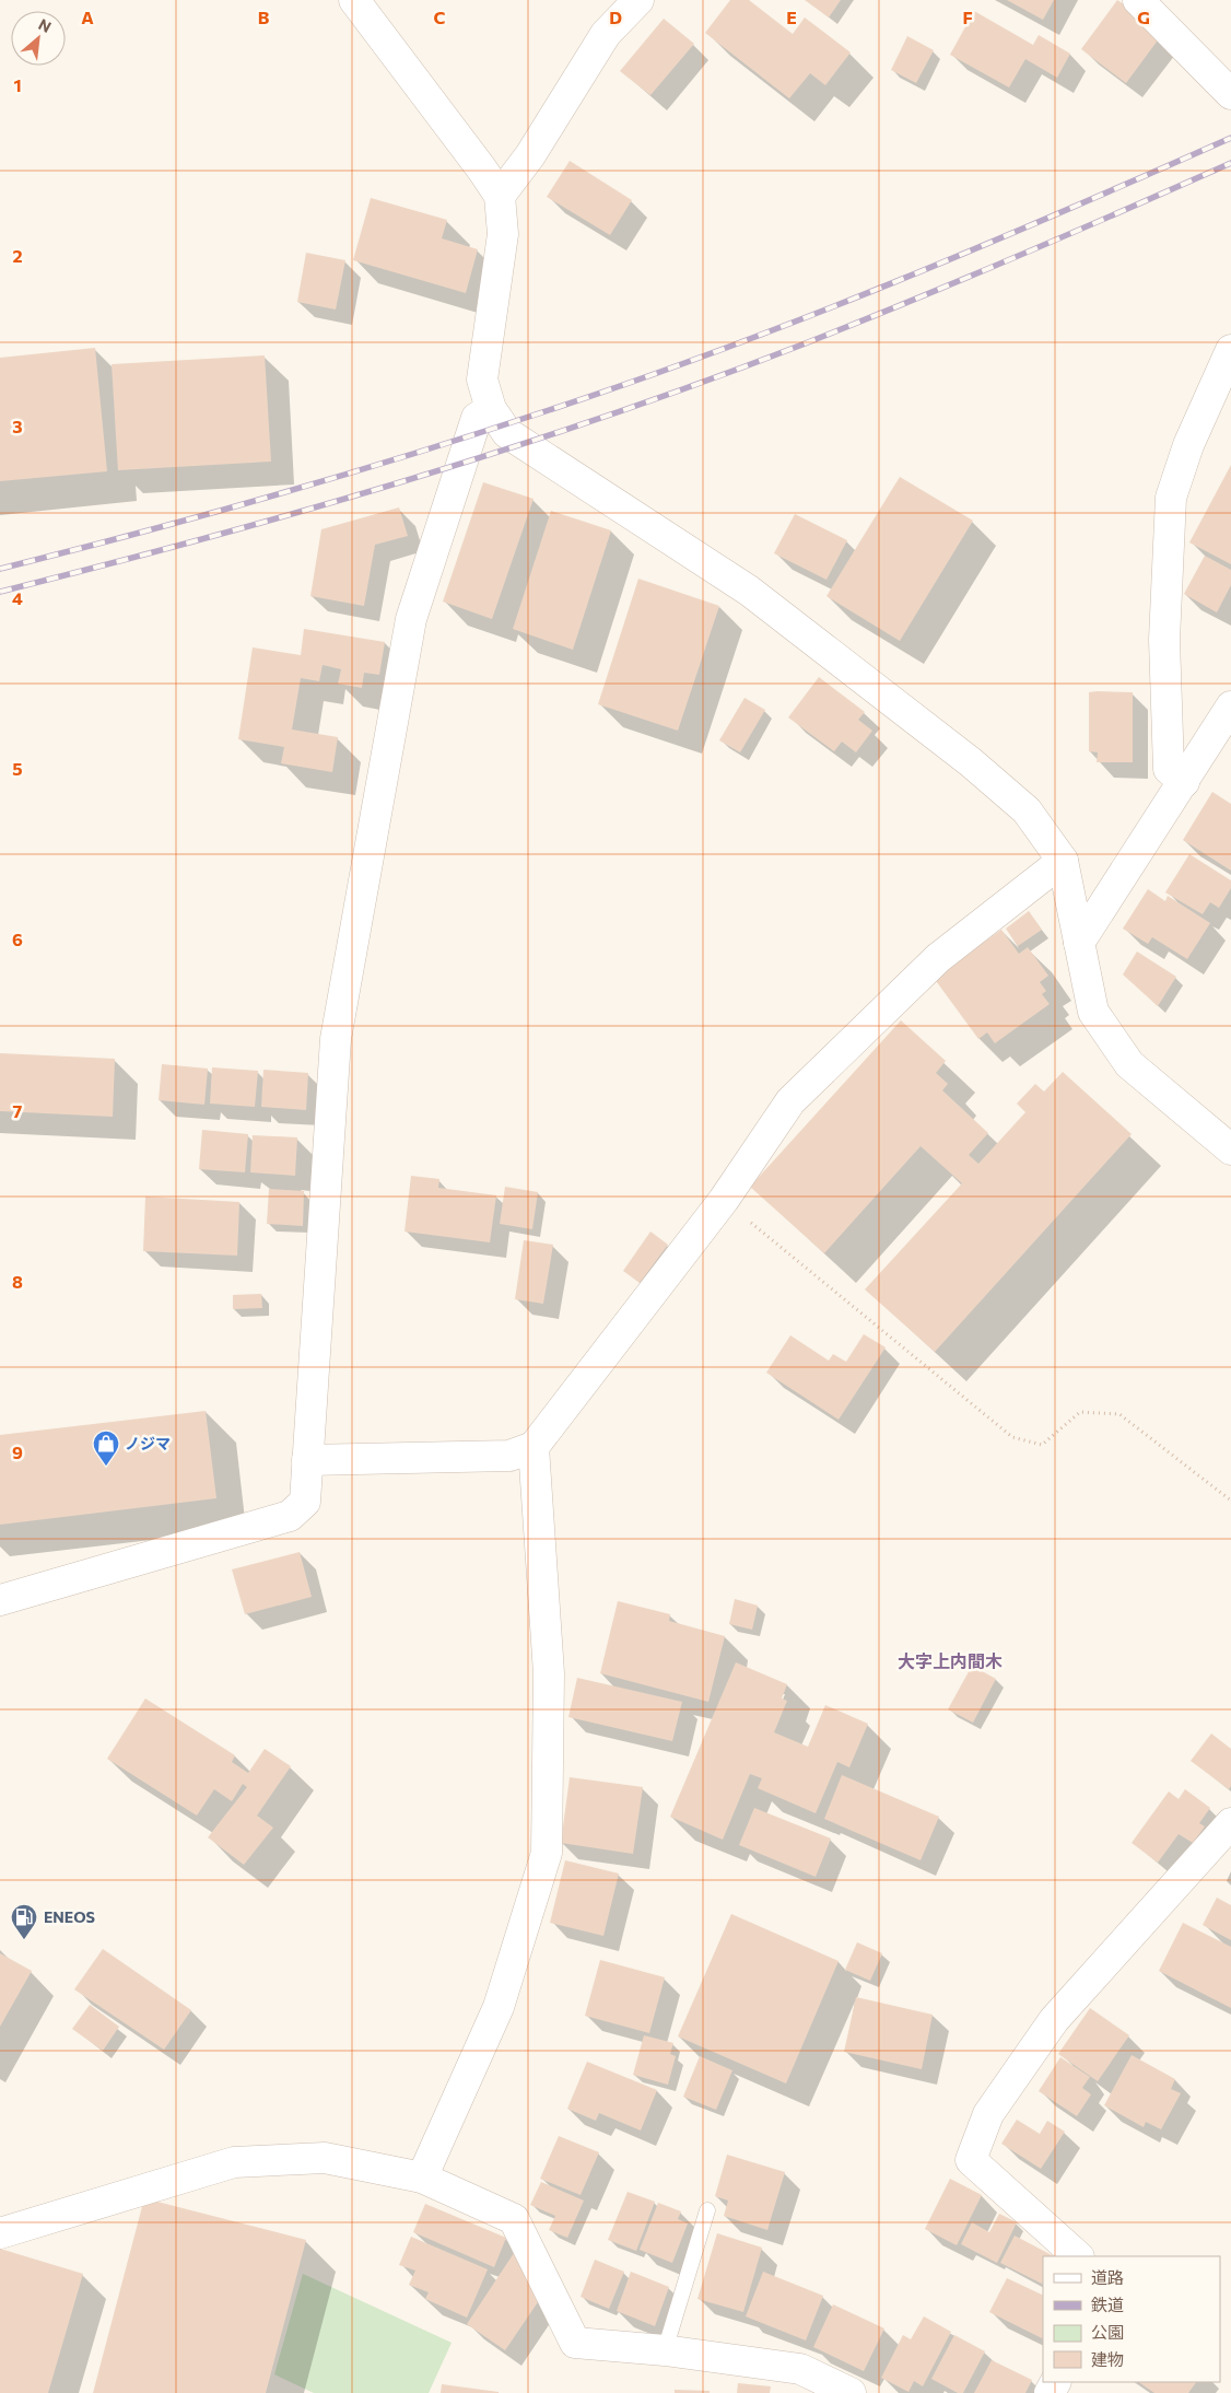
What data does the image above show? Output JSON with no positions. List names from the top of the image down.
{
  "districts": ["大字上内間木"],
  "places": {
    "shop": ["ノジマ"],
    "fuel station": ["ENEOS"]
  },
  "legend": [
    "道路",
    "鉄道",
    "公園",
    "建物"
  ],
  "north": "top right",
  "grid": {
    "columns": [
      "A",
      "B",
      "C",
      "D",
      "E",
      "F",
      "G"
    ],
    "rows": [
      "1",
      "2",
      "3",
      "4",
      "5",
      "6",
      "7",
      "8",
      "9"
    ]
  }
}
